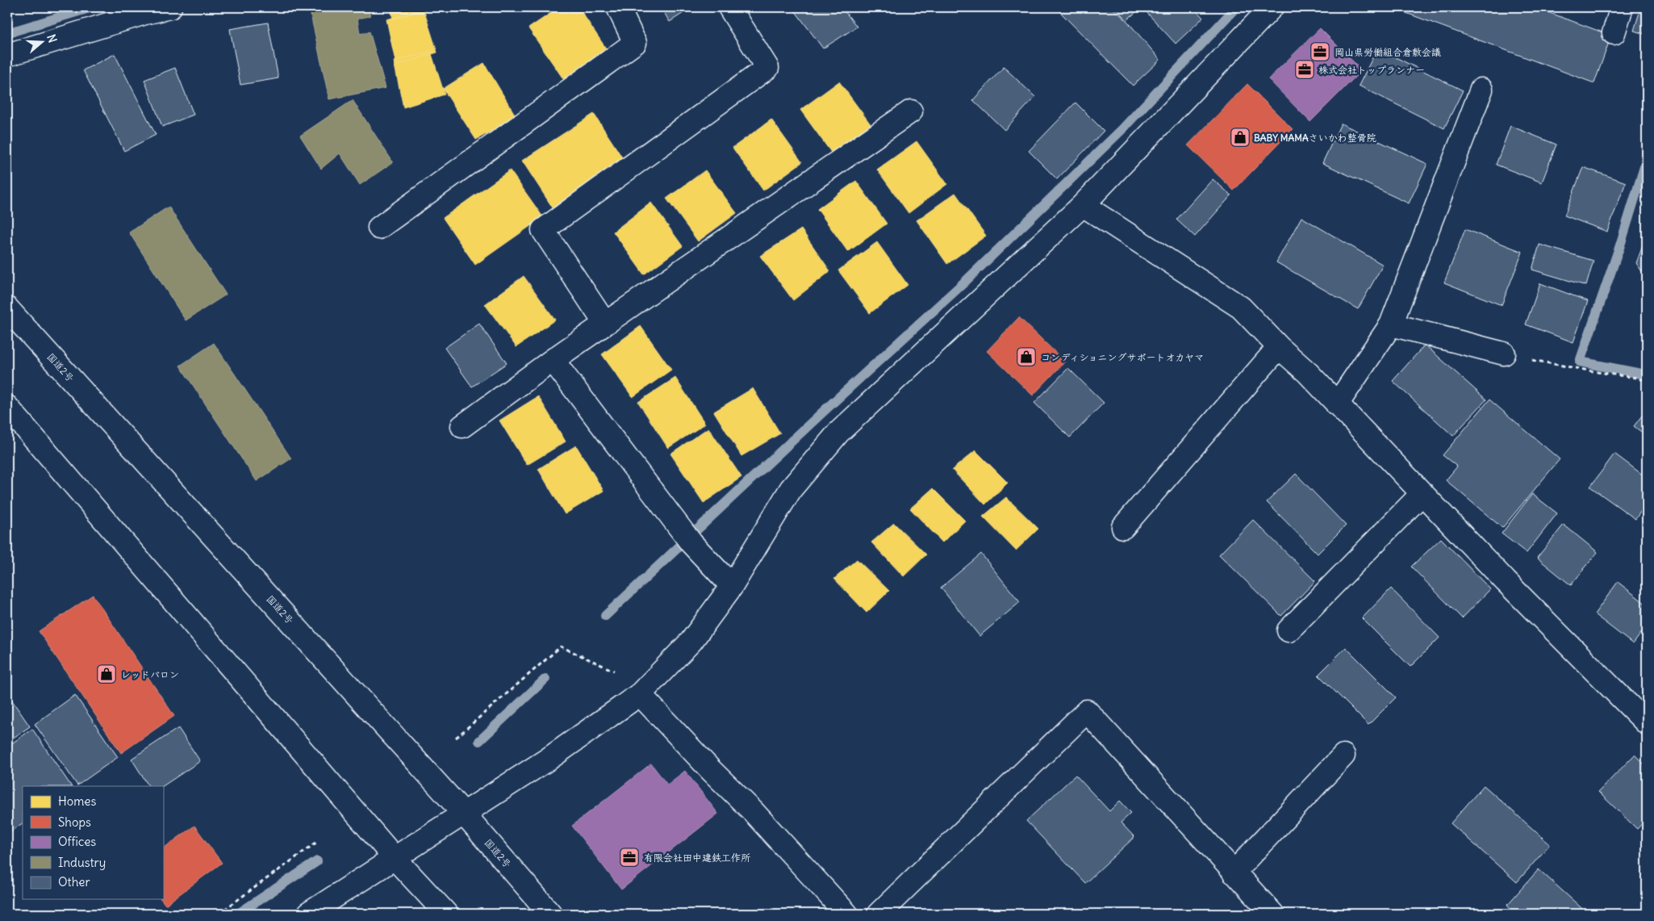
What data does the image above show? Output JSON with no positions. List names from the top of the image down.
{
  "streets": {
    "main road": ["国道2号"]
  },
  "places": {
    "office": ["岡山県労働組合倉敷会議", "株式会社トップランナー", "有限会社田中建鉄工作所"],
    "shop": ["BABY MAMAさいかわ整骨院", "コンディショニングサポートオカヤマ", "レッドバロン"]
  },
  "legend": [
    "Homes",
    "Shops",
    "Offices",
    "Industry",
    "Other"
  ],
  "north": "right"
}
